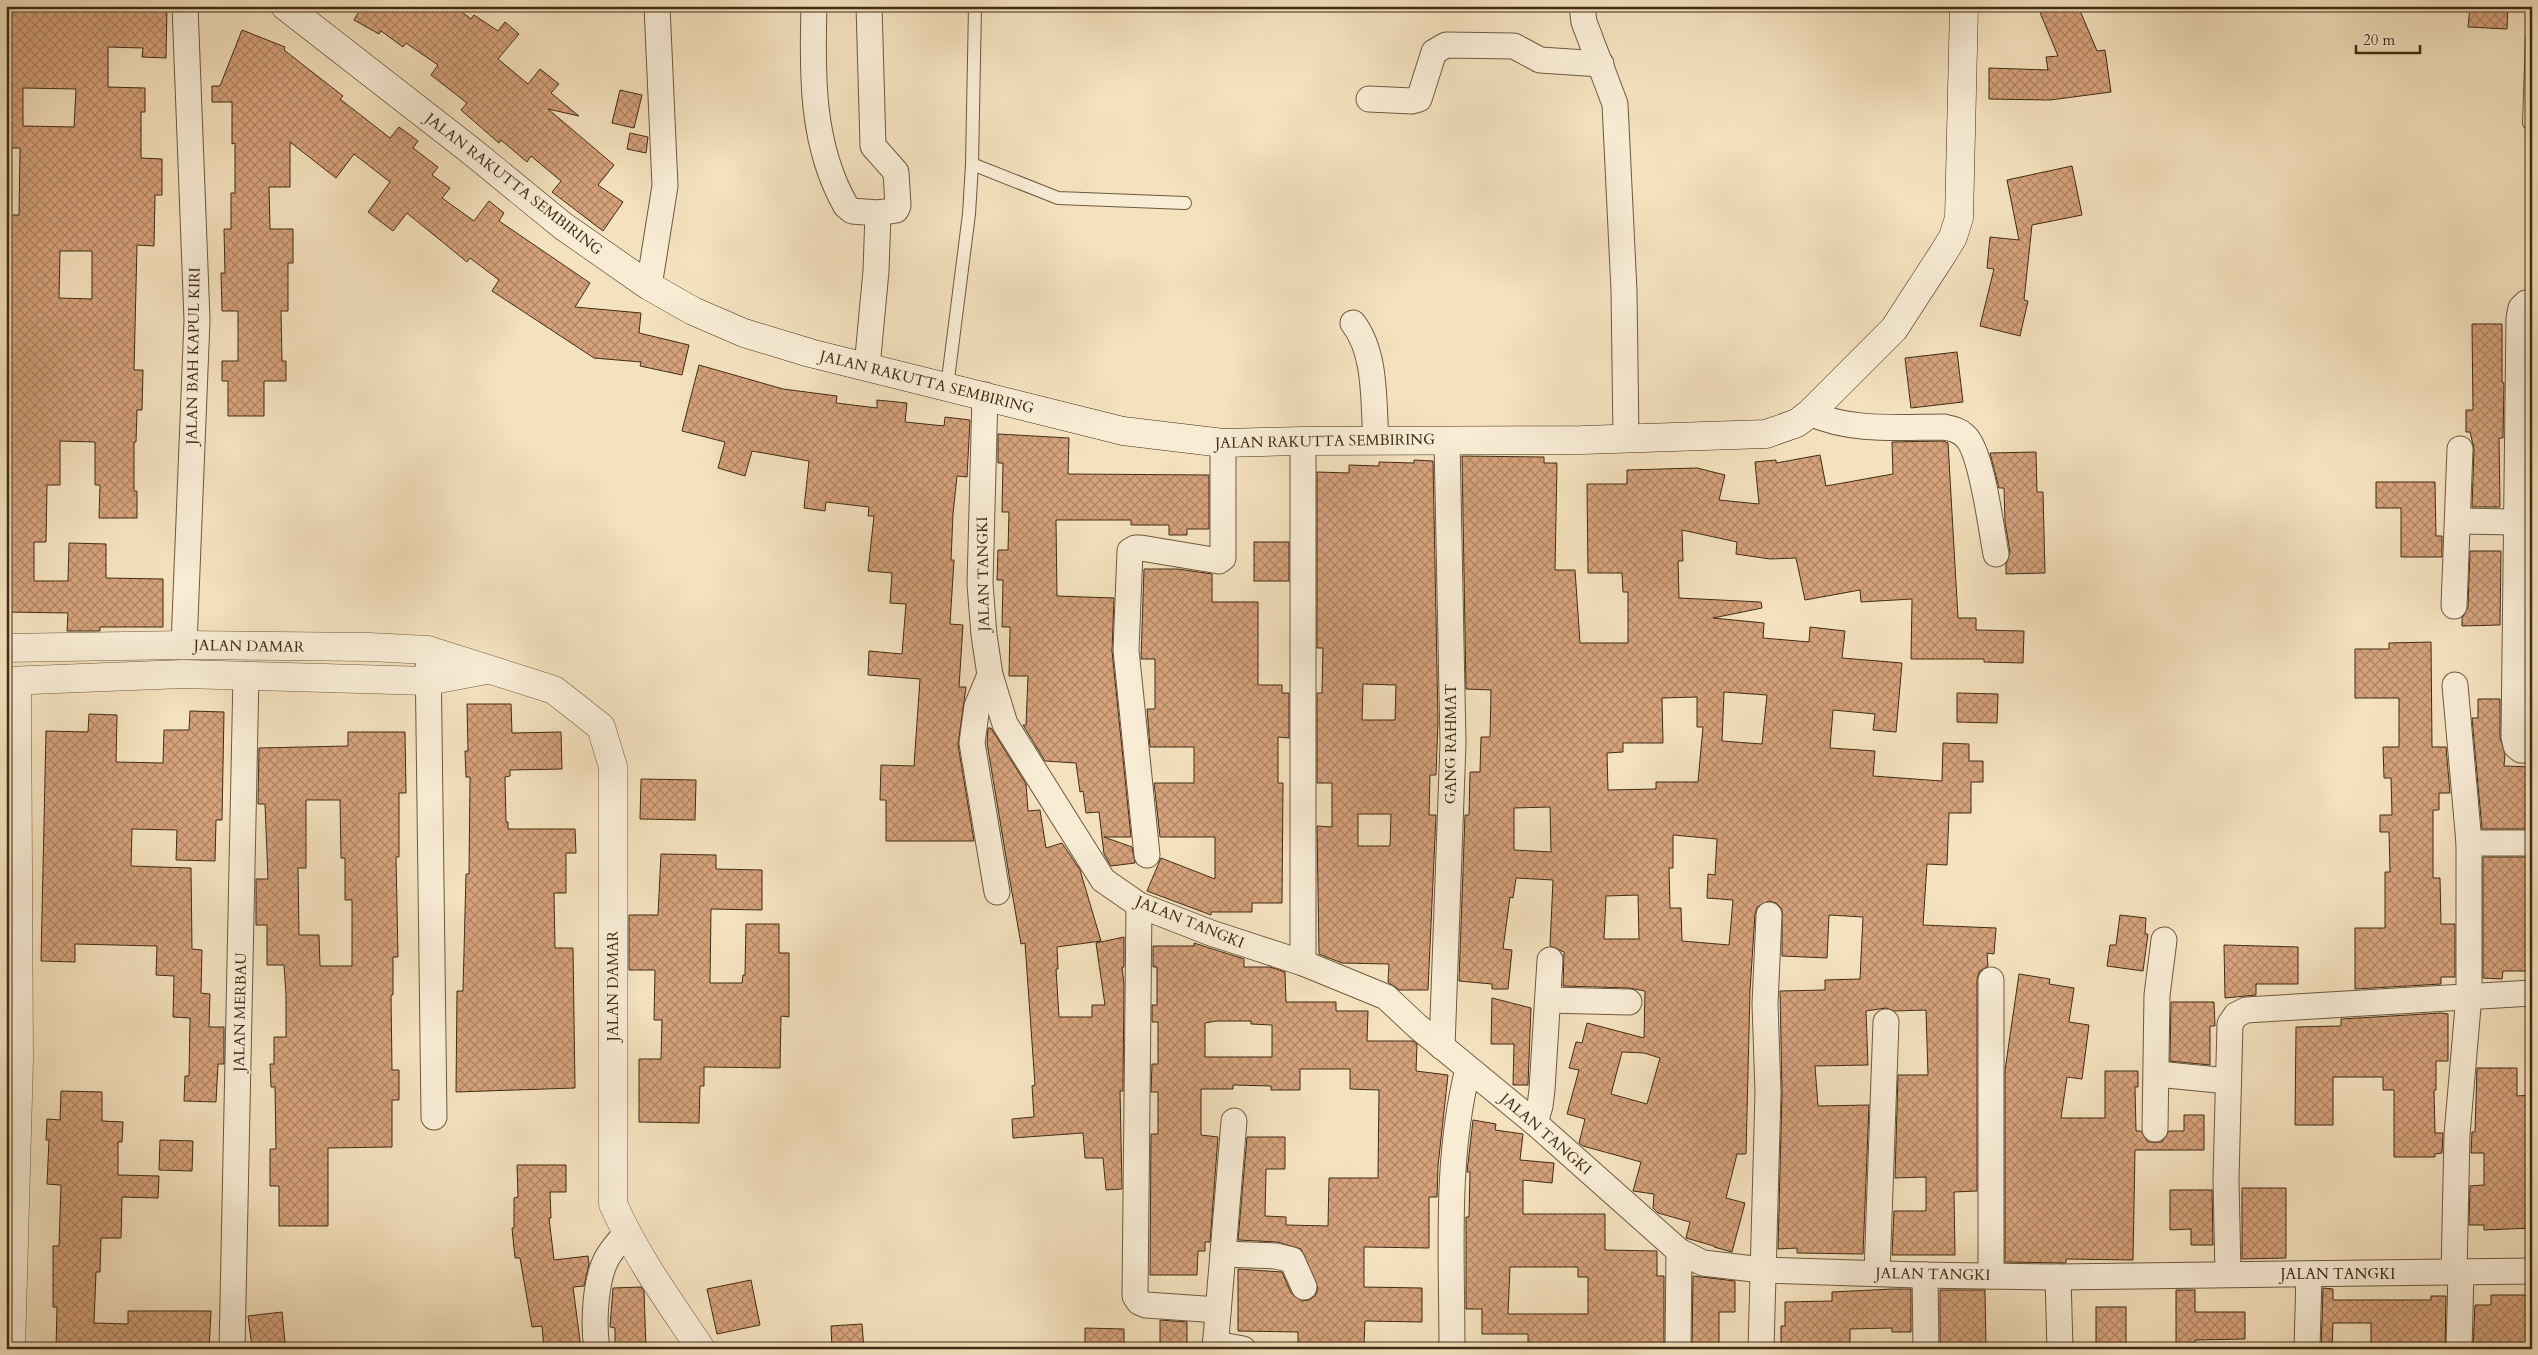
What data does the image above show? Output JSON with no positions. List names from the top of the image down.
{
  "streets": {
    "street": [
      "JALAN RAKUTTA SEMBIRING",
      "JALAN BAH KAPUL KIRI",
      "JALAN TANGKI",
      "JALAN DAMAR",
      "GANG RAHMAT",
      "JALAN MERBAU"
    ]
  },
  "crossings": [
    ["JALAN RAKUTTA SEMBIRING", "JALAN TANGKI"],
    ["JALAN RAKUTTA SEMBIRING", "GANG RAHMAT"],
    ["JALAN BAH KAPUL KIRI", "JALAN DAMAR"],
    ["JALAN TANGKI", "GANG RAHMAT"],
    ["JALAN DAMAR", "JALAN MERBAU"]
  ],
  "scale_bar": "20 m"
}
